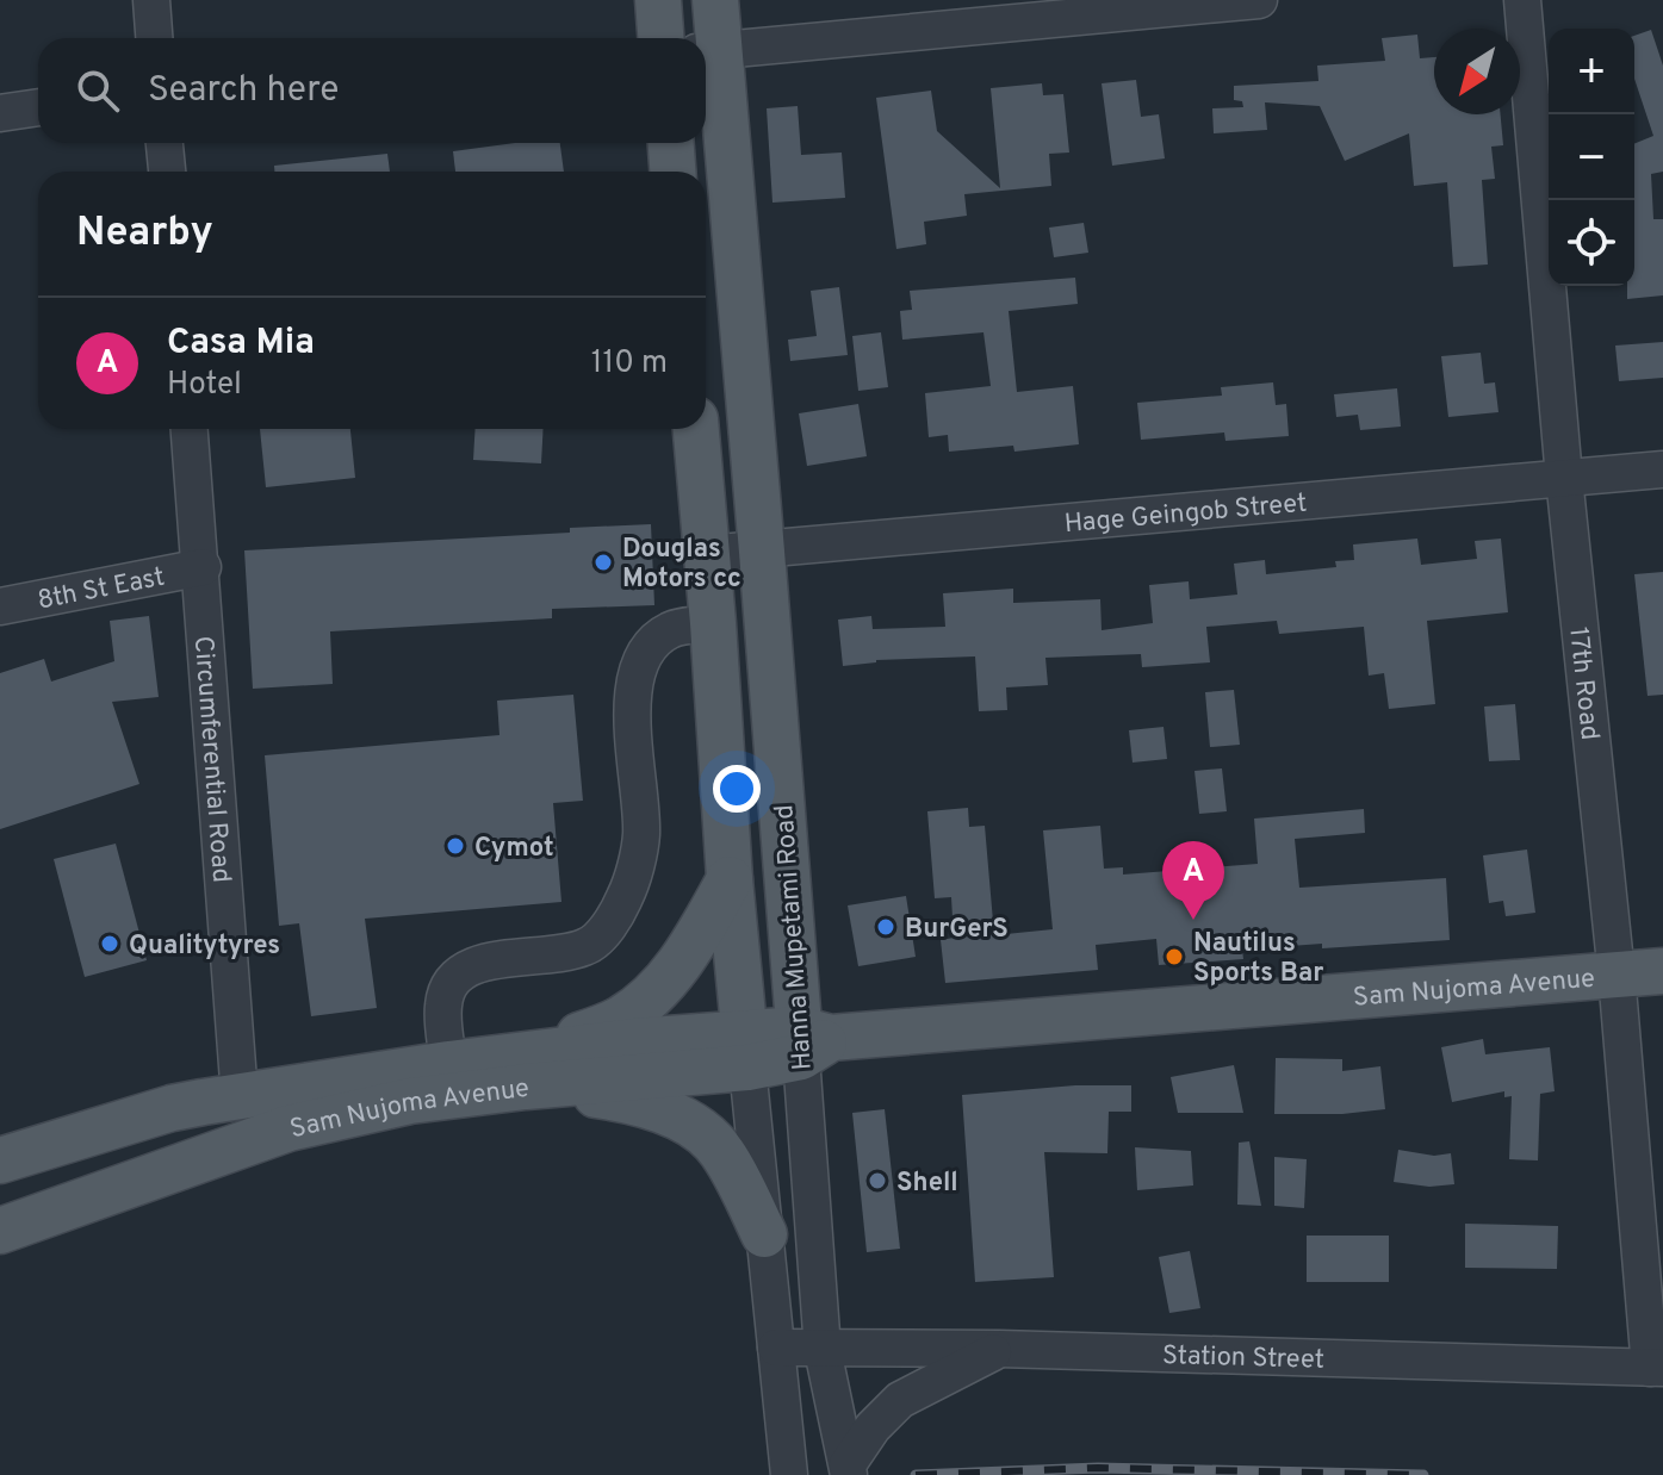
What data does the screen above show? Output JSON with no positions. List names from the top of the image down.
{
  "streets": {
    "main road": ["Hanna Mupetami Road", "Sam Nujoma Avenue"],
    "street": [
      "Hage Geingob Street",
      "8th St East",
      "17th Road",
      "Circumferential Road",
      "Station Street"
    ]
  },
  "crossings": [
    ["Hage Geingob Street", "17th Road"],
    ["Hage Geingob Street", "Hanna Mupetami Road"],
    ["8th St East", "Circumferential Road"],
    ["17th Road", "Sam Nujoma Avenue"],
    ["17th Road", "Station Street"],
    ["Circumferential Road", "Sam Nujoma Avenue"],
    ["Hanna Mupetami Road", "Sam Nujoma Avenue"],
    ["Hanna Mupetami Road", "Station Street"]
  ],
  "places": [
    "Douglas Motors cc",
    "Cymot",
    "BurGerS",
    "Qualitytyres",
    "Nautilus Sports Bar",
    "Shell"
  ],
  "north": "bottom left",
  "page": {
    "map_buttons": ["+", "−"],
    "search": "Search here",
    "heading": "Nearby",
    "list": [
      {
        "mark": "A",
        "name": "Casa Mia",
        "note": "Hotel",
        "value": "110 m"
      }
    ],
    "pins": "A"
  }
}
